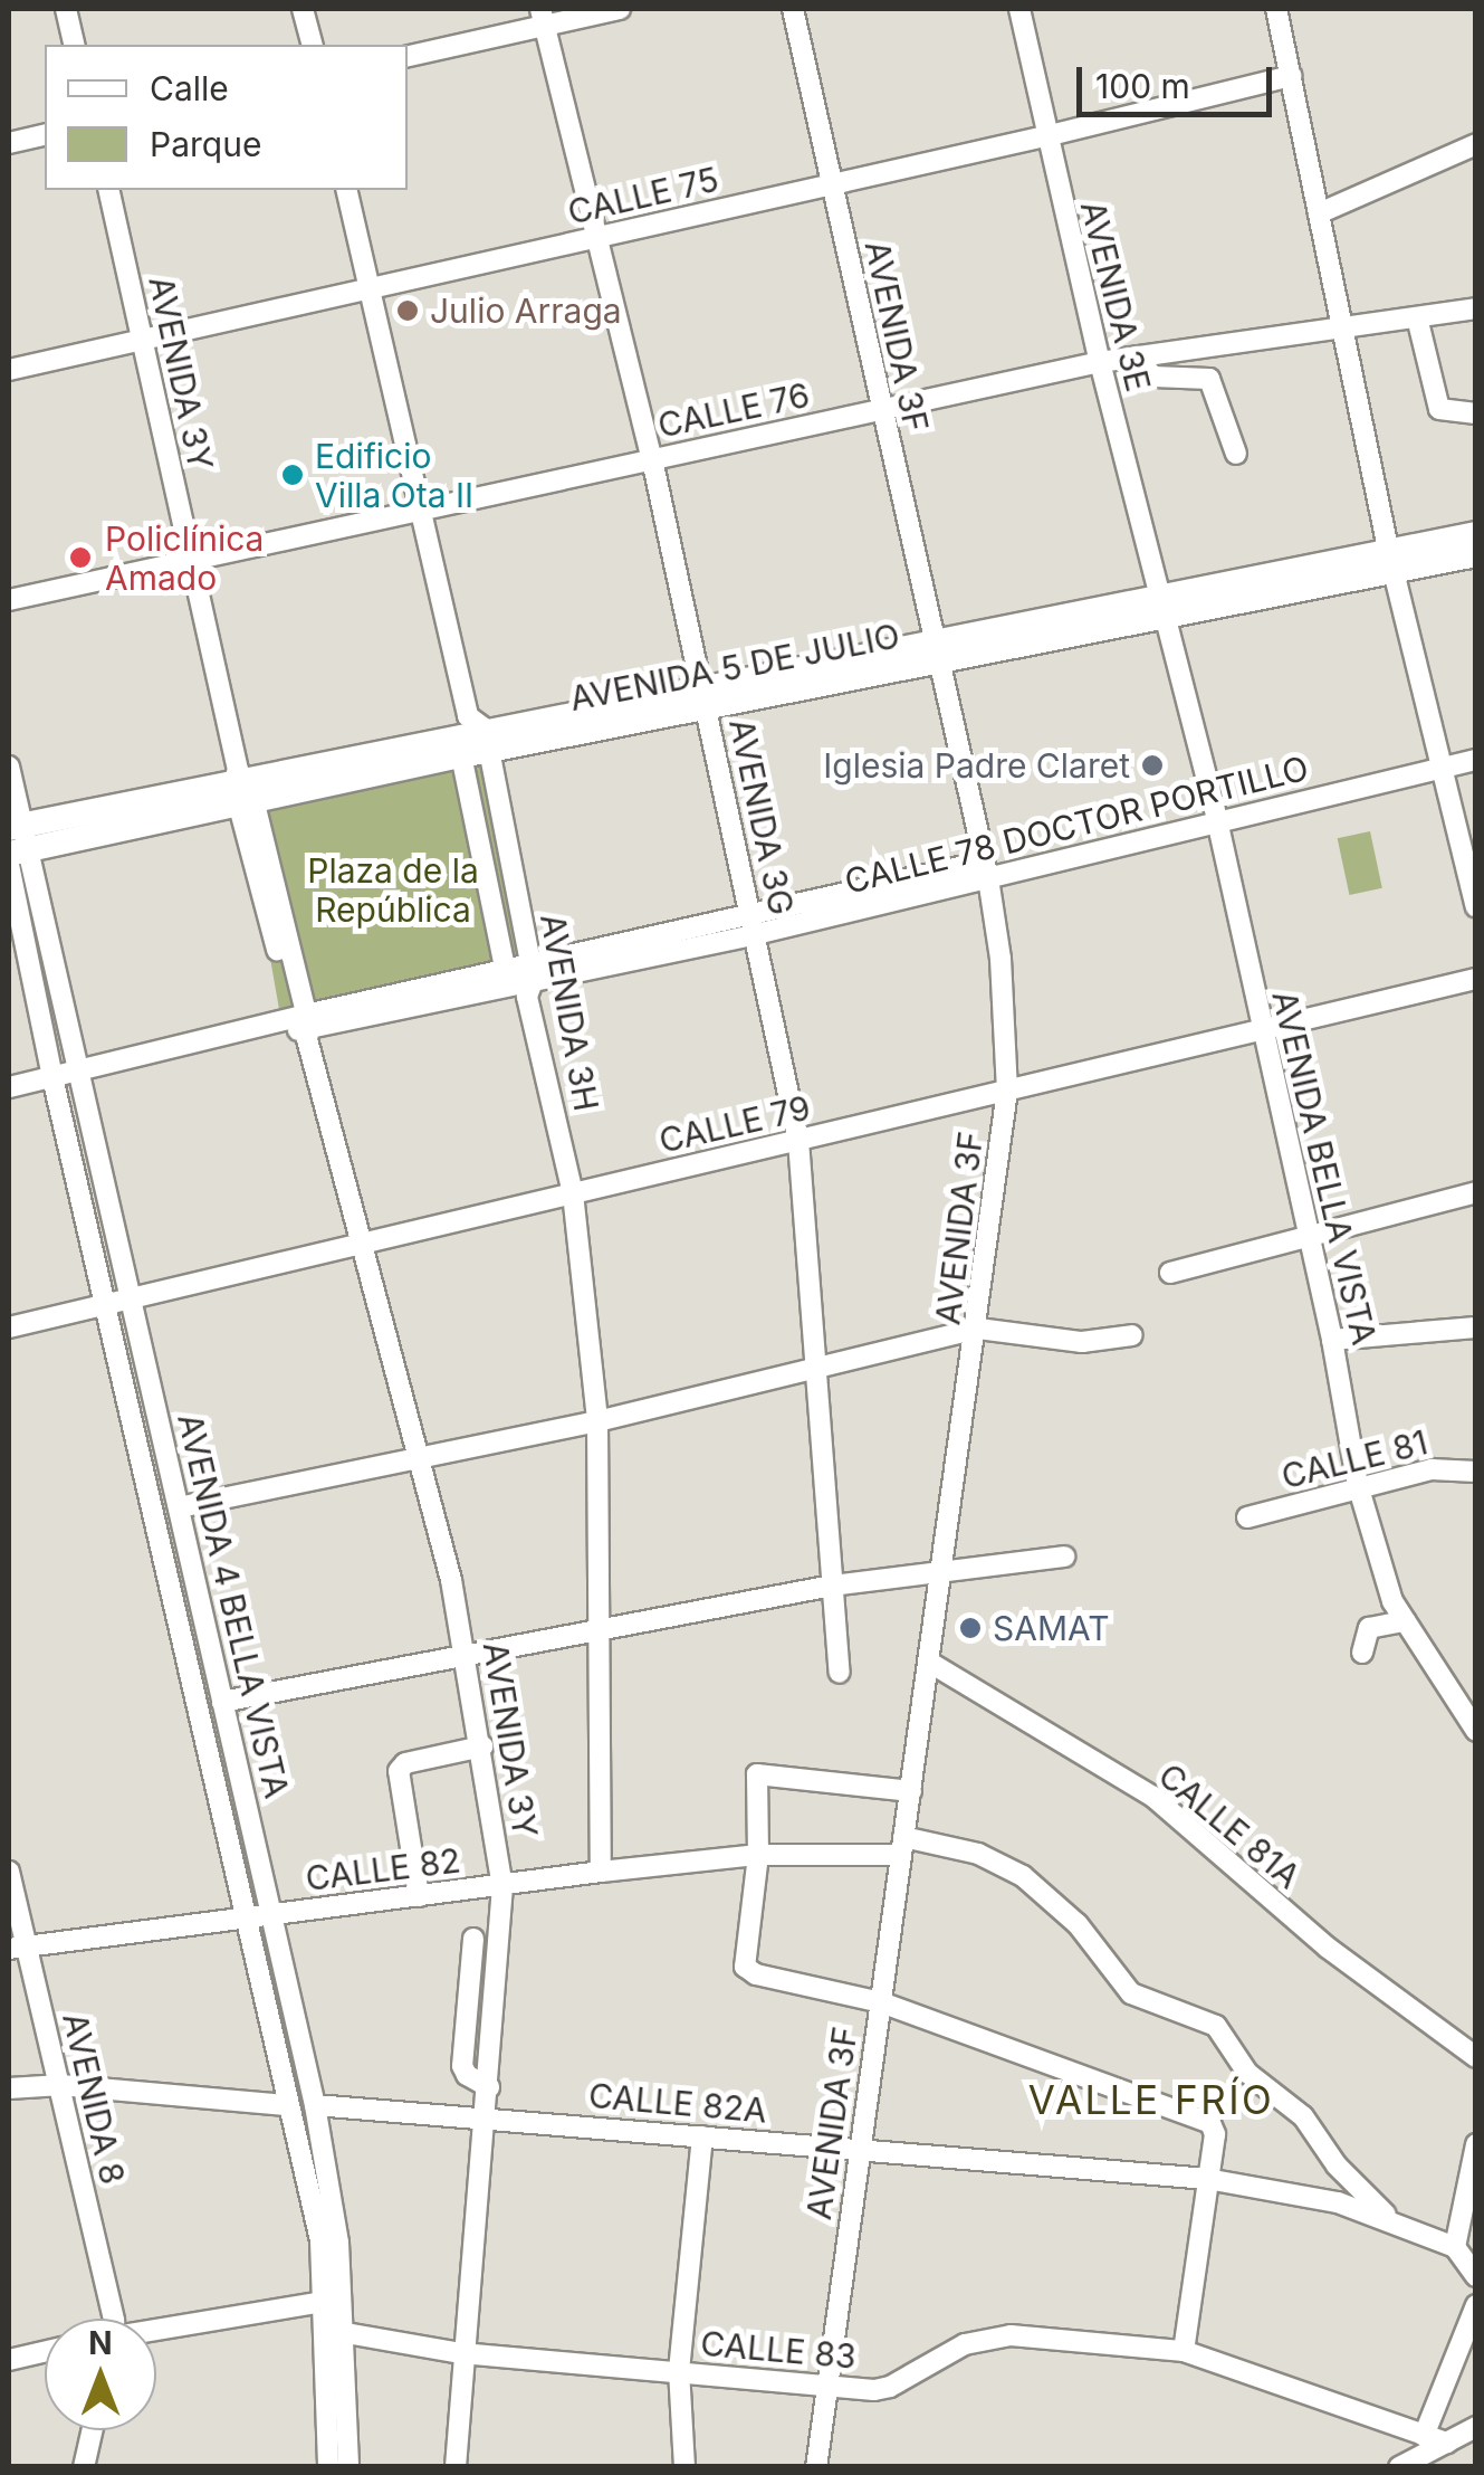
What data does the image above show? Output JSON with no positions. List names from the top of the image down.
{
  "streets": {
    "main road": ["AVENIDA 5 DE JULIO"],
    "street": [
      "CALLE 75",
      "AVENIDA 3E",
      "AVENIDA 3F",
      "AVENIDA 3Y",
      "CALLE 76",
      "AVENIDA 3G",
      "CALLE 78 DOCTOR PORTILLO",
      "AVENIDA 3H",
      "CALLE 79",
      "AVENIDA BELLA VISTA",
      "CALLE 81",
      "AVENIDA 4 BELLA VISTA",
      "CALLE 81A",
      "CALLE 82",
      "AVENIDA 8",
      "CALLE 82A",
      "CALLE 83"
    ]
  },
  "crossings": [
    ["CALLE 75", "AVENIDA 3E"],
    ["CALLE 75", "AVENIDA 3F"],
    ["CALLE 75", "AVENIDA 3Y"],
    ["CALLE 75", "AVENIDA 3G"],
    ["CALLE 75", "AVENIDA 3H"],
    ["AVENIDA 3E", "CALLE 76"],
    ["AVENIDA 3E", "AVENIDA 5 DE JULIO"],
    ["AVENIDA 3E", "AVENIDA BELLA VISTA"],
    ["AVENIDA 3F", "CALLE 76"],
    ["AVENIDA 3F", "AVENIDA 5 DE JULIO"],
    ["AVENIDA 3F", "CALLE 78 DOCTOR PORTILLO"],
    ["AVENIDA 3F", "CALLE 79"],
    ["AVENIDA 3F", "CALLE 81A"],
    ["AVENIDA 3F", "CALLE 82"],
    ["AVENIDA 3F", "CALLE 82A"],
    ["AVENIDA 3F", "CALLE 83"],
    ["AVENIDA 3Y", "CALLE 76"],
    ["AVENIDA 3Y", "AVENIDA 5 DE JULIO"],
    ["AVENIDA 3Y", "CALLE 78 DOCTOR PORTILLO"],
    ["AVENIDA 3Y", "CALLE 79"],
    ["AVENIDA 3Y", "CALLE 82"],
    ["AVENIDA 3Y", "CALLE 82A"],
    ["AVENIDA 3Y", "CALLE 83"],
    ["CALLE 76", "AVENIDA 3G"],
    ["CALLE 76", "AVENIDA 3H"],
    ["AVENIDA 5 DE JULIO", "AVENIDA 3G"],
    ["AVENIDA 5 DE JULIO", "AVENIDA 3H"],
    ["AVENIDA 5 DE JULIO", "AVENIDA BELLA VISTA"],
    ["AVENIDA 5 DE JULIO", "AVENIDA 4 BELLA VISTA"],
    ["AVENIDA 3G", "CALLE 78 DOCTOR PORTILLO"],
    ["AVENIDA 3G", "CALLE 79"],
    ["CALLE 78 DOCTOR PORTILLO", "AVENIDA 3H"],
    ["CALLE 78 DOCTOR PORTILLO", "AVENIDA BELLA VISTA"],
    ["CALLE 78 DOCTOR PORTILLO", "AVENIDA 4 BELLA VISTA"],
    ["AVENIDA 3H", "CALLE 79"],
    ["AVENIDA 3H", "CALLE 82"],
    ["CALLE 79", "AVENIDA BELLA VISTA"],
    ["CALLE 79", "AVENIDA 4 BELLA VISTA"],
    ["AVENIDA BELLA VISTA", "CALLE 81"],
    ["AVENIDA 4 BELLA VISTA", "CALLE 82"],
    ["AVENIDA 4 BELLA VISTA", "CALLE 82A"],
    ["AVENIDA 4 BELLA VISTA", "CALLE 83"],
    ["CALLE 82", "AVENIDA 8"],
    ["CALLE 82", "CALLE 82A"]
  ],
  "districts": ["VALLE FRÍO"],
  "parks": ["Plaza de la República"],
  "places": [
    "Julio Arraga",
    "Edificio Villa Ota II",
    "Policlínica Amado",
    "Iglesia Padre Claret",
    "SAMAT"
  ],
  "legend": ["Calle", "Parque"],
  "scale_bar": "100 m",
  "north": "top"
}
